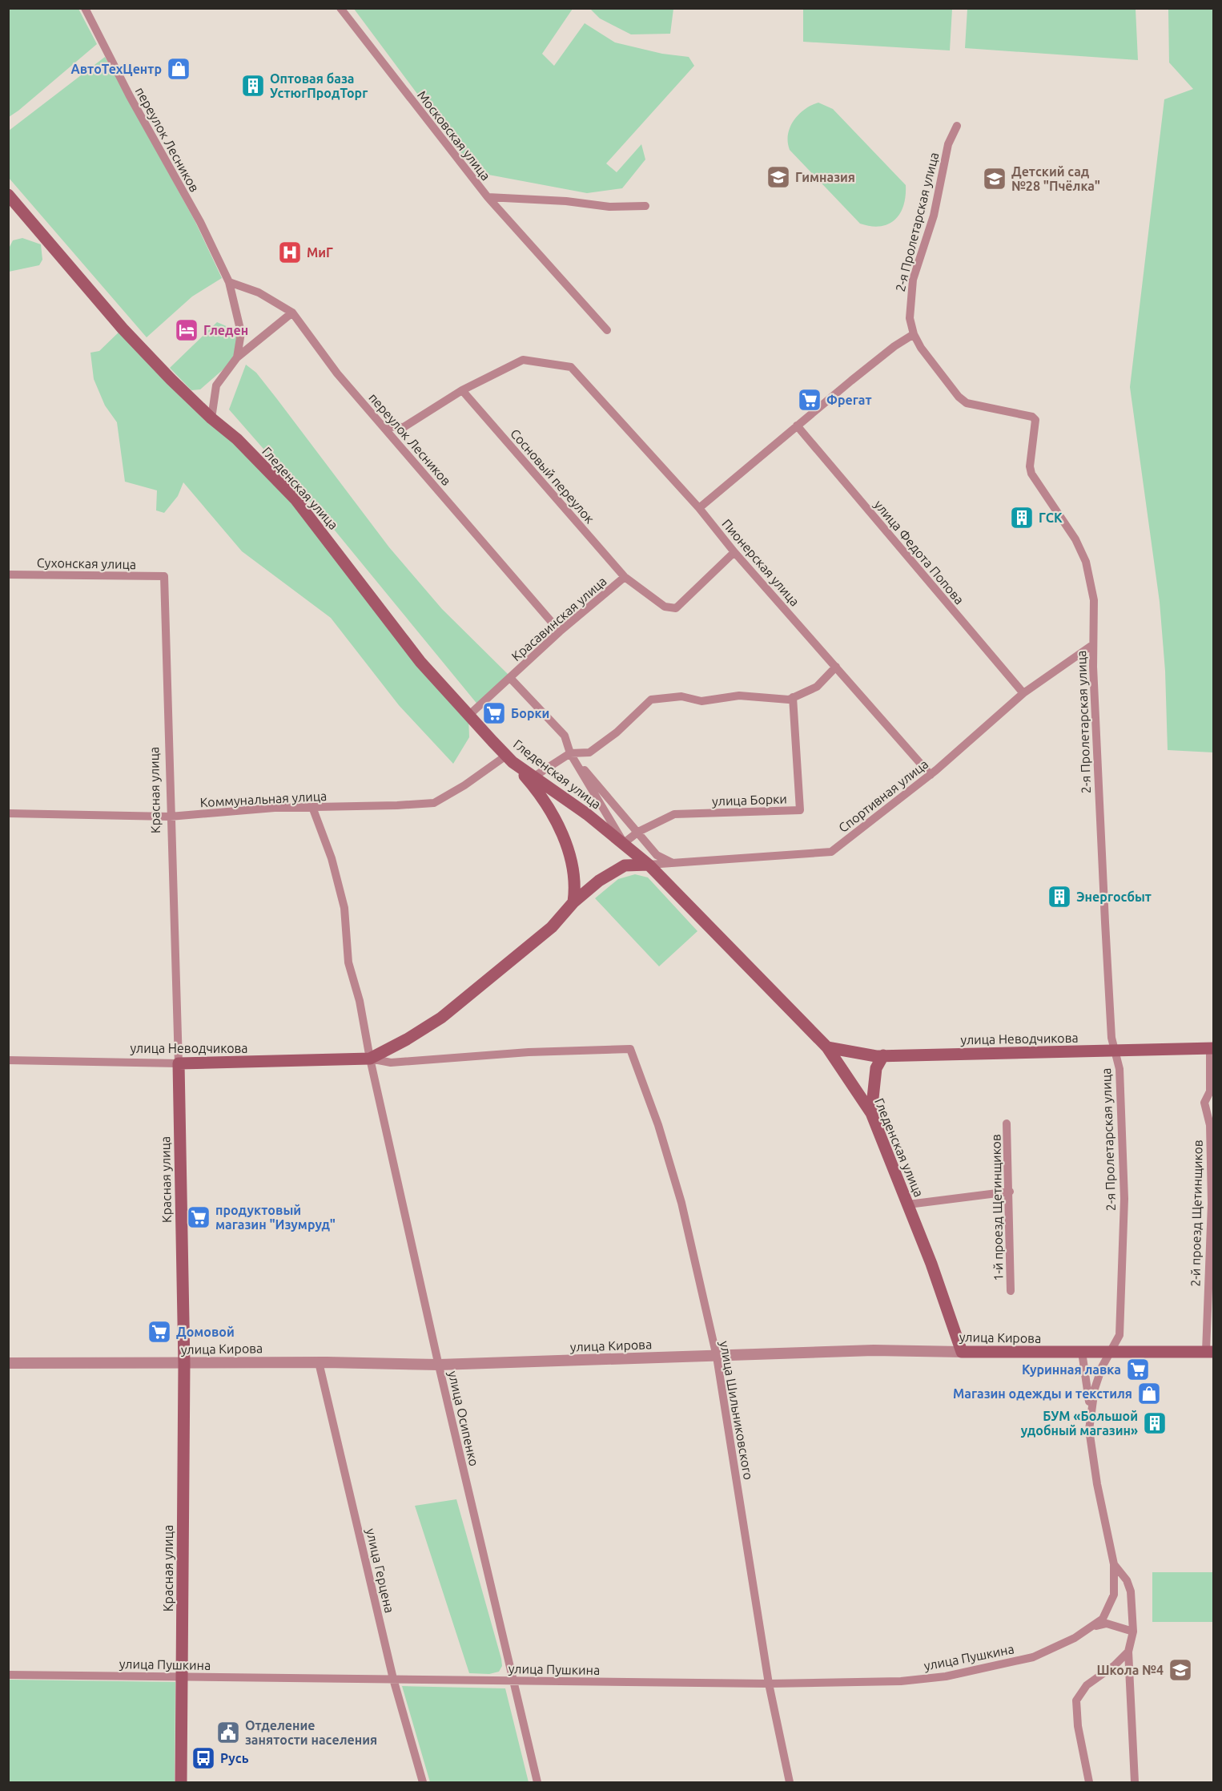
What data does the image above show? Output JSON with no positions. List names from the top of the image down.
{
  "streets": {
    "main road": [
      "Гледенская улица",
      "Красная улица",
      "улица Неводчикова",
      "улица Кирова"
    ],
    "street": [
      "Московская улица",
      "переулок Лесников",
      "2-я Пролетарская улица",
      "Сосновый переулок",
      "улица Федота Попова",
      "Пионерская улица",
      "Сухонская улица",
      "Красавинская улица",
      "Спортивная улица",
      "Коммунальная улица",
      "улица Борки",
      "1-й проезд Щетинщиков",
      "2-й проезд Щетинщиков",
      "улица Шильниковского",
      "улица Осипенко",
      "улица Герцена",
      "улица Пушкина"
    ]
  },
  "crossings": [
    ["переулок Лесников", "Гледенская улица"],
    ["переулок Лесников", "Красавинская улица"],
    ["2-я Пролетарская улица", "Спортивная улица"],
    ["2-я Пролетарская улица", "улица Неводчикова"],
    ["2-я Пролетарская улица", "улица Кирова"],
    ["2-я Пролетарская улица", "улица Пушкина"],
    ["Сосновый переулок", "Пионерская улица"],
    ["Сосновый переулок", "Красавинская улица"],
    ["Гледенская улица", "Красавинская улица"],
    ["Гледенская улица", "Спортивная улица"],
    ["Гледенская улица", "Коммунальная улица"],
    ["Гледенская улица", "улица Борки"],
    ["Гледенская улица", "улица Неводчикова"],
    ["Гледенская улица", "улица Кирова"],
    ["улица Федота Попова", "Спортивная улица"],
    ["Пионерская улица", "Красавинская улица"],
    ["Пионерская улица", "Спортивная улица"],
    ["Сухонская улица", "Красная улица"],
    ["Красная улица", "Коммунальная улица"],
    ["Красная улица", "улица Неводчикова"],
    ["Красная улица", "улица Кирова"],
    ["Красная улица", "улица Пушкина"],
    ["Спортивная улица", "улица Неводчикова"],
    ["Коммунальная улица", "улица Осипенко"],
    ["улица Неводчикова", "2-й проезд Щетинщиков"],
    ["улица Неводчикова", "улица Шильниковского"],
    ["улица Неводчикова", "улица Осипенко"],
    ["2-й проезд Щетинщиков", "улица Кирова"],
    ["улица Кирова", "улица Шильниковского"],
    ["улица Кирова", "улица Осипенко"],
    ["улица Кирова", "улица Герцена"],
    ["улица Шильниковского", "улица Пушкина"],
    ["улица Осипенко", "улица Пушкина"],
    ["улица Герцена", "улица Пушкина"]
  ],
  "places": {
    "shop": ["АвтоТехЦентр", "Магазин одежды и текстиля"],
    "building": [
      "Оптовая база УстюгПродТорг",
      "ГСК",
      "Энергосбыт",
      "БУМ «Большой удобный магазин»"
    ],
    "school or university": ["Гимназия", "Детский сад №28 \"Пчёлка\"", "Школа №4"],
    "hospital": ["МиГ"],
    "hotel": ["Гледен"],
    "supermarket": [
      "Фрегат",
      "Борки",
      "продуктовый магазин \"Изумруд\"",
      "Домовой",
      "Куринная лавка"
    ],
    "public building": ["Отделение занятости населения"],
    "bus stop": ["Русь"]
  }
}
